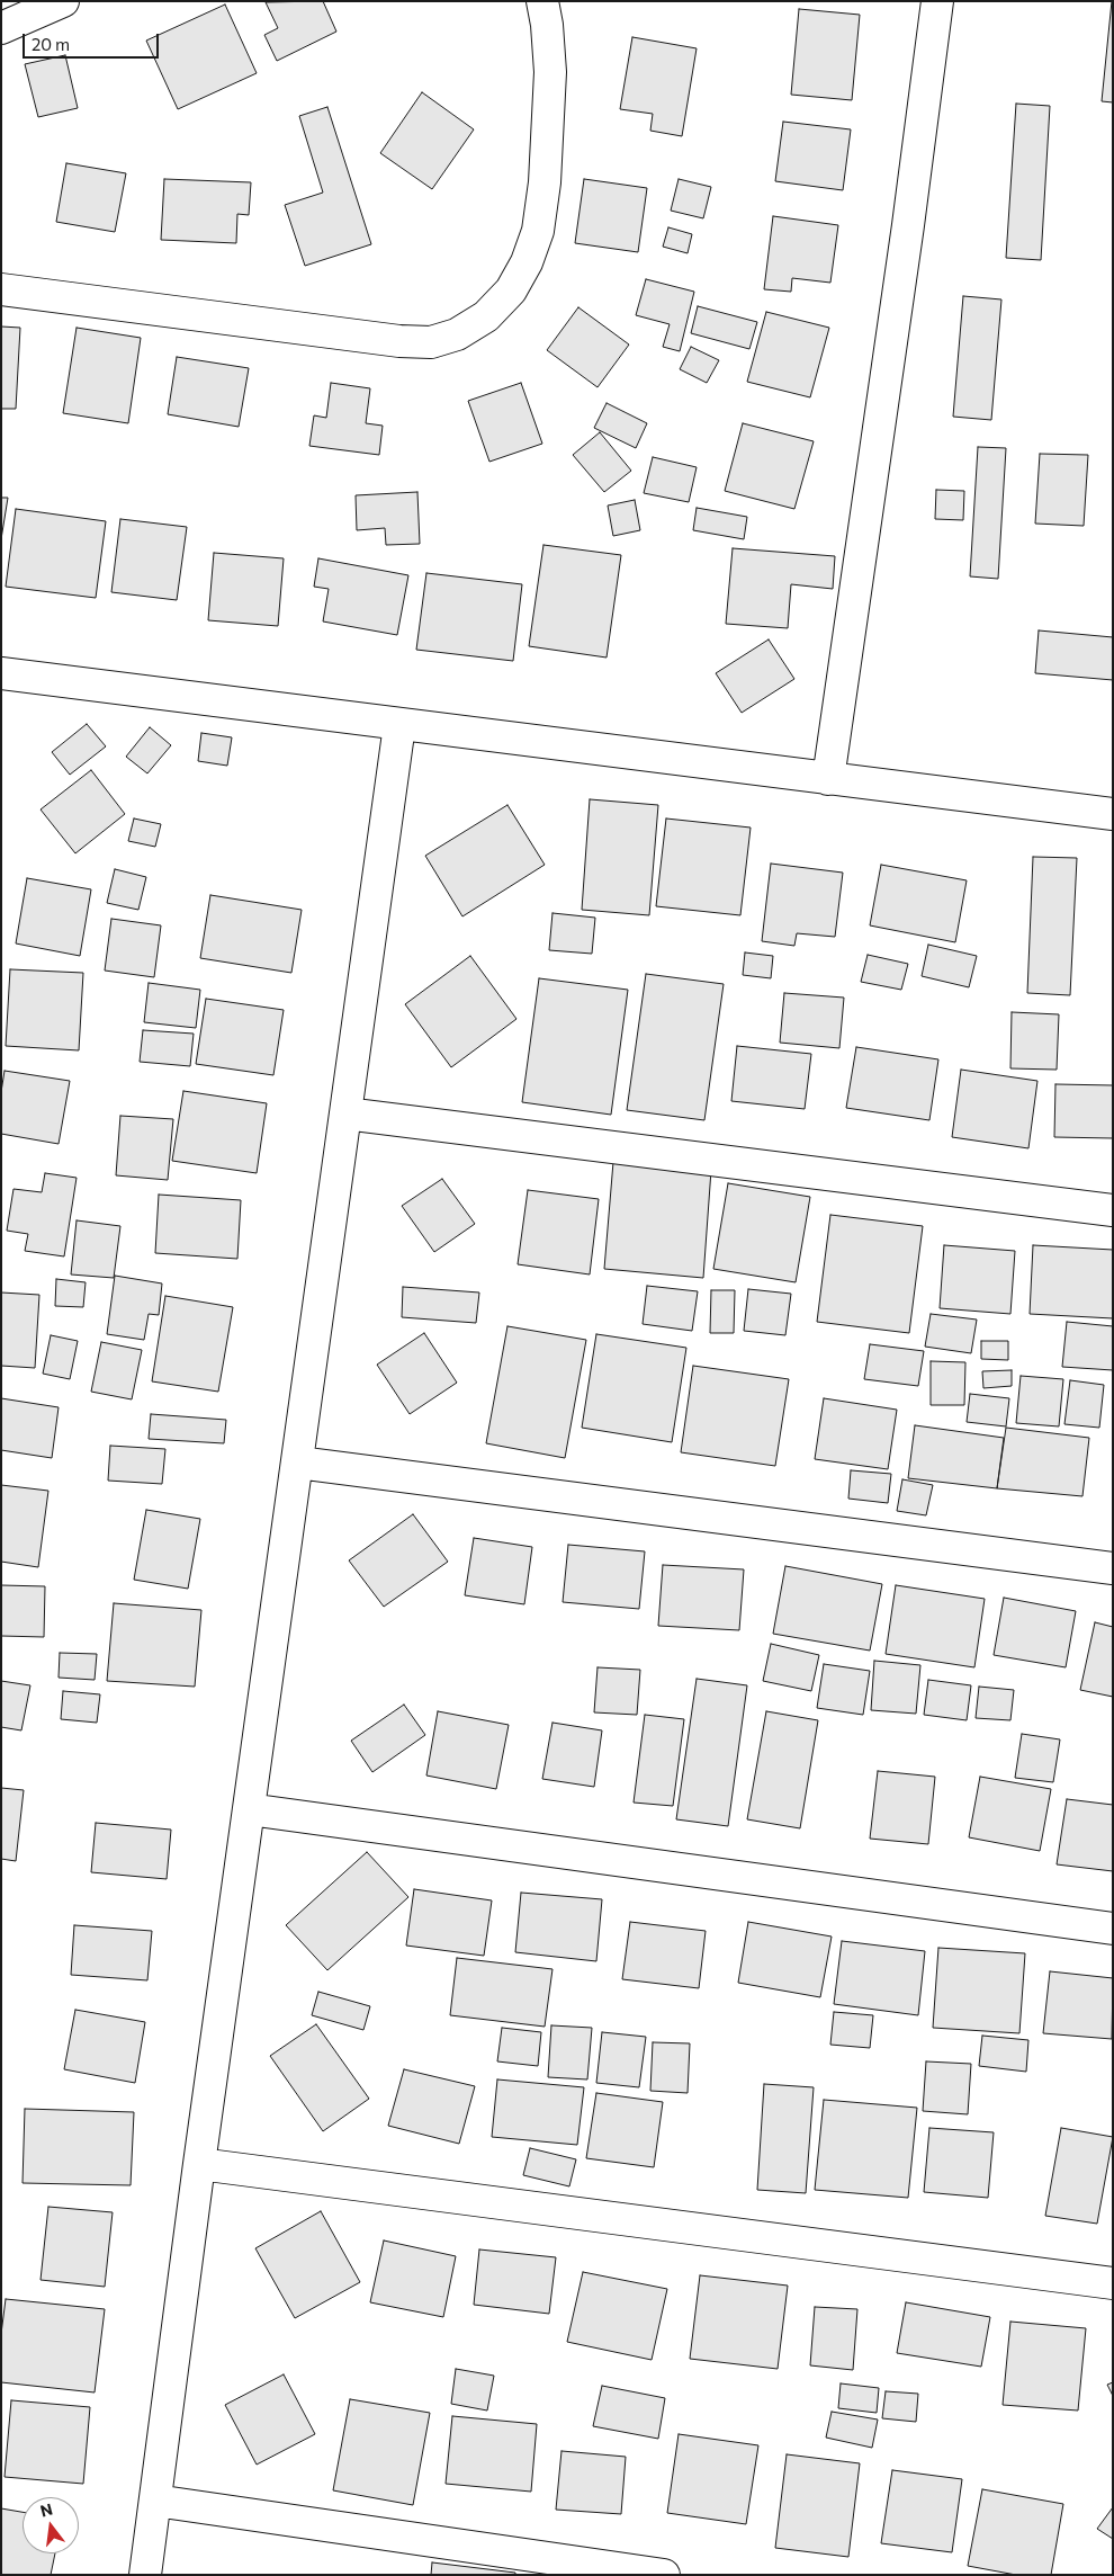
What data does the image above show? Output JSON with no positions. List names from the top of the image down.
{
  "scale_bar": "20 m",
  "north": "top"
}
